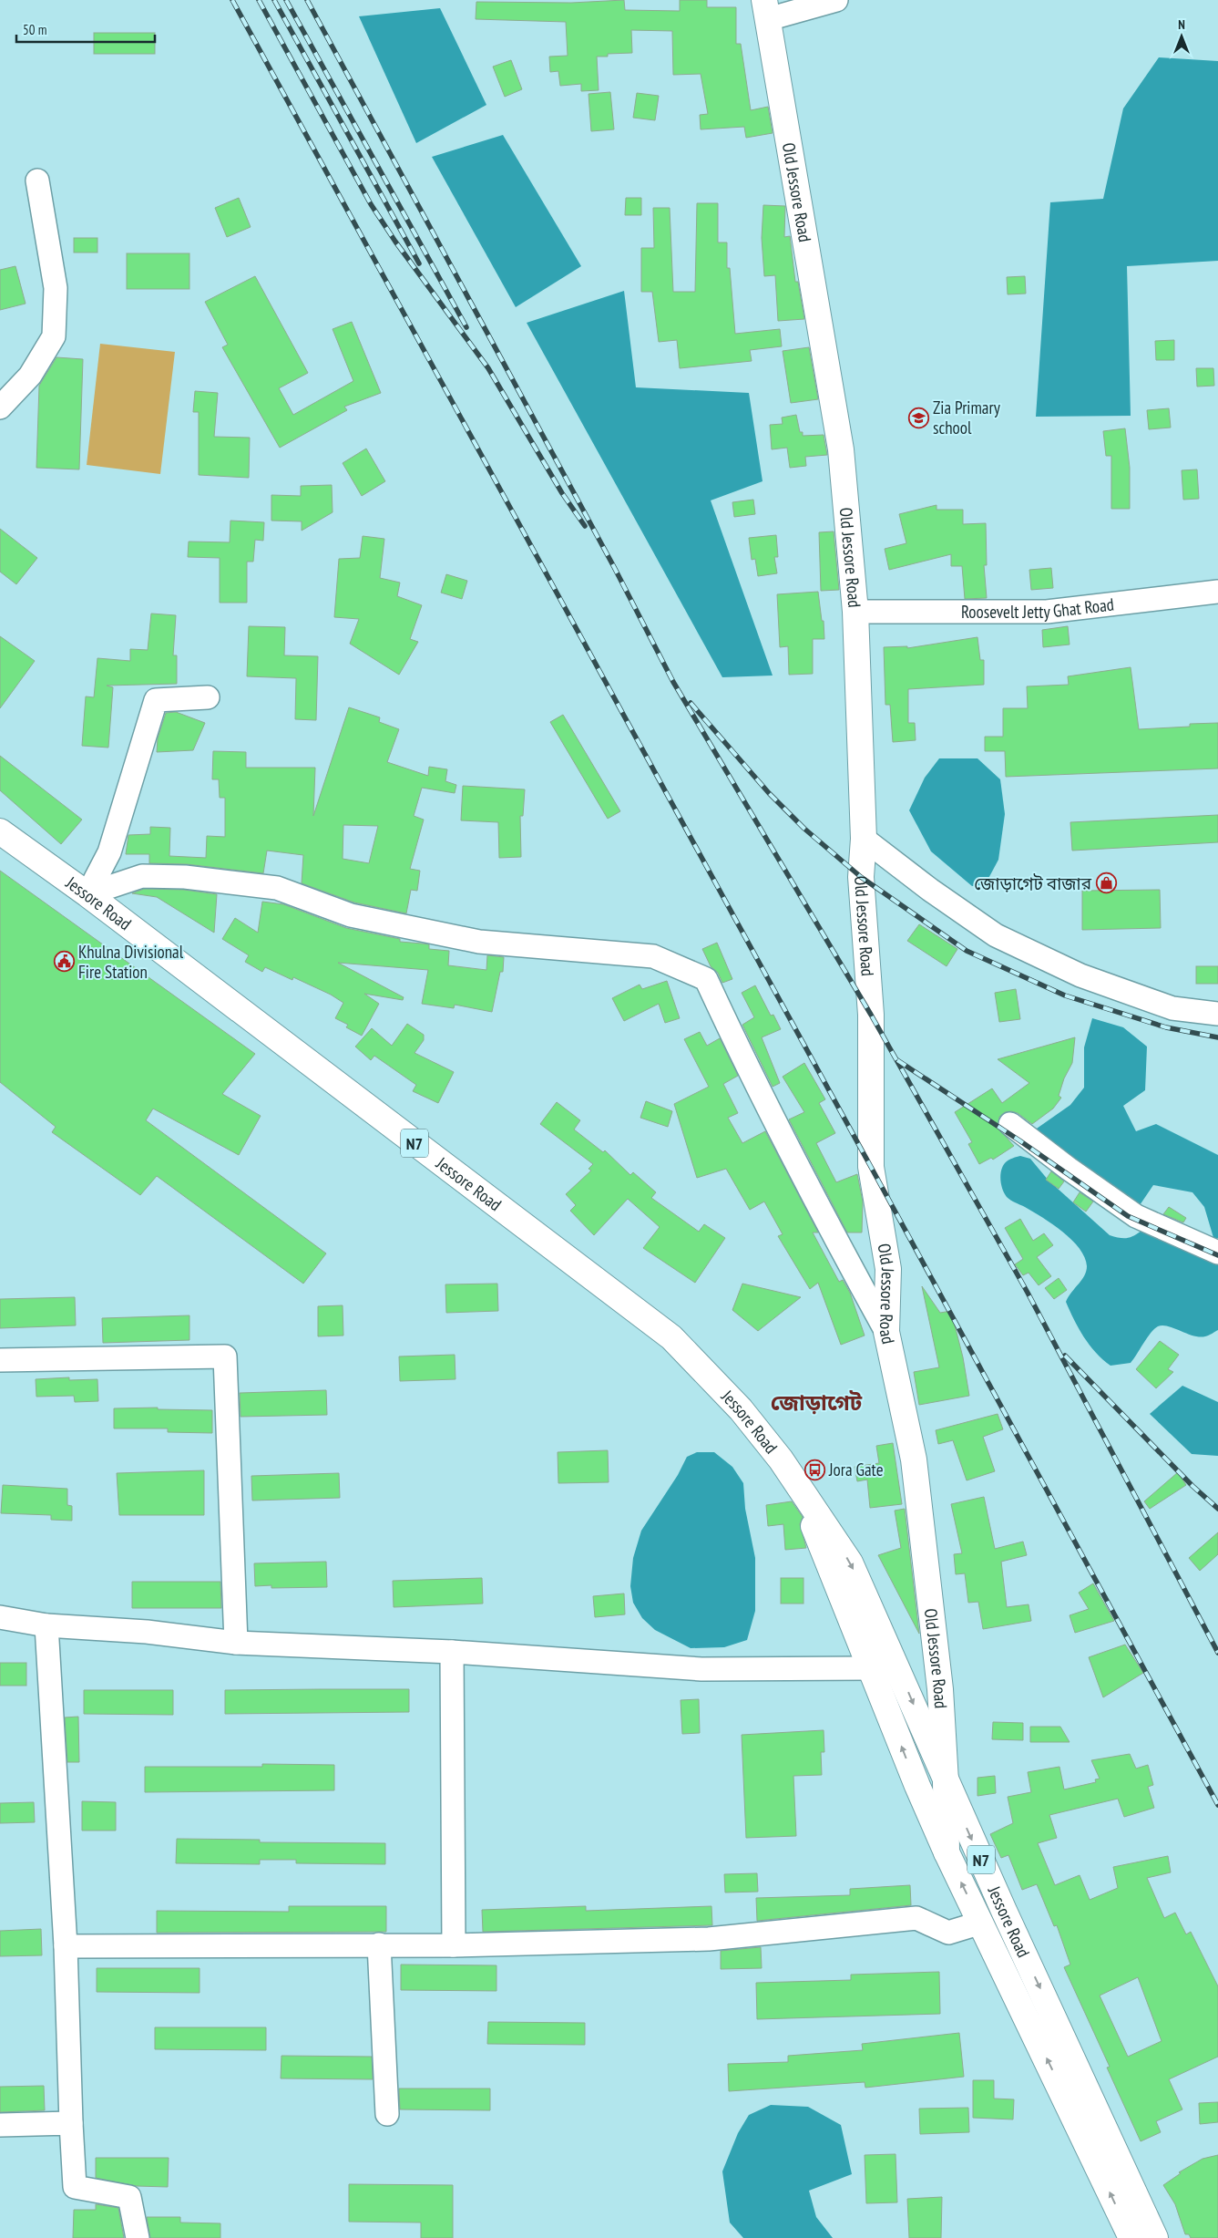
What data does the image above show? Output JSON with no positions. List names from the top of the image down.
{
  "streets": {
    "main road": ["Old Jessore Road", "Jessore Road", "N7"],
    "street": ["Roosevelt Jetty Ghat Road"]
  },
  "crossings": [
    ["Old Jessore Road", "Roosevelt Jetty Ghat Road"],
    ["Old Jessore Road", "Jessore Road"]
  ],
  "districts": ["জোড়াগেট"],
  "places": {
    "school or university": ["Zia Primary school"],
    "shop": ["জোড়াগেট বাজার"],
    "public building": ["Khulna Divisional Fire Station"],
    "bus stop": ["Jora Gate"]
  },
  "scale_bar": "50 m",
  "north": "top"
}
